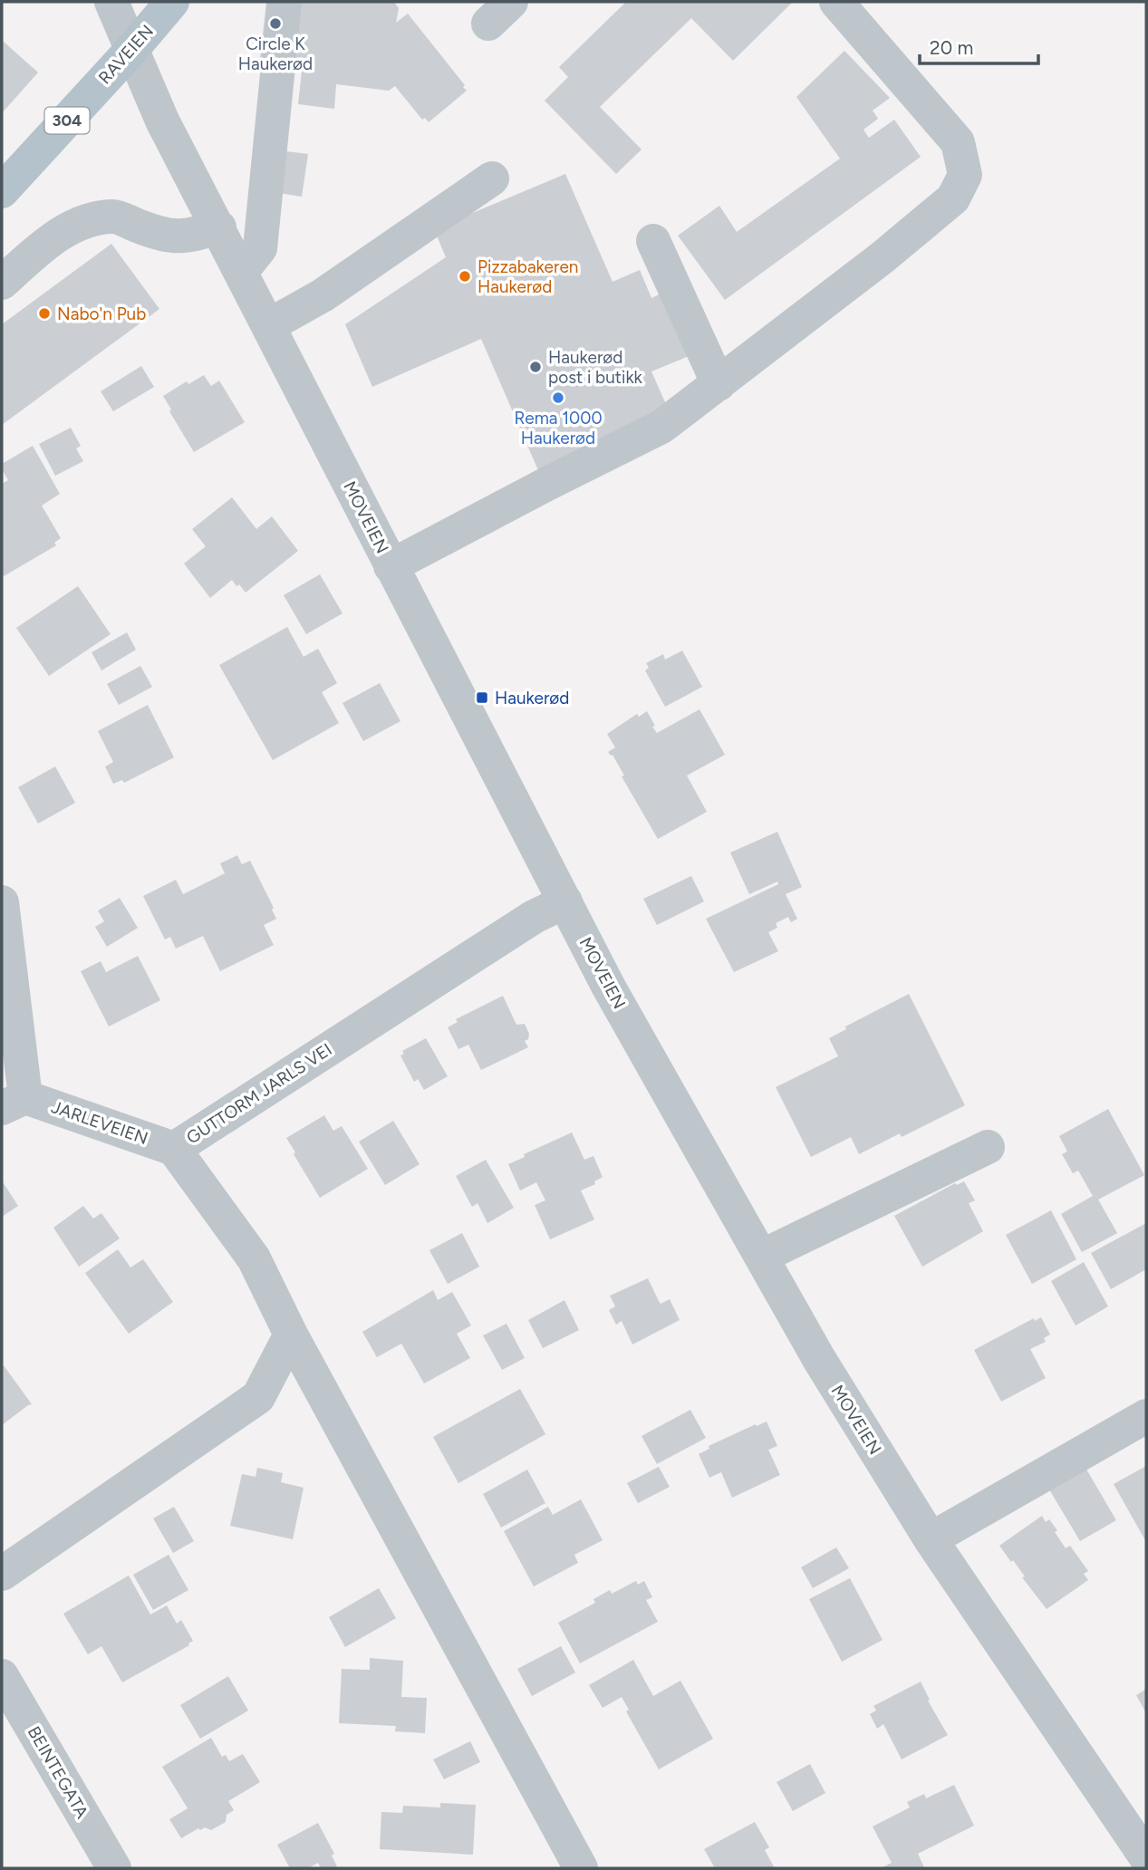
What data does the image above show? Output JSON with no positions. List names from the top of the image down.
{
  "streets": {
    "main road": ["RAVEIEN", "304"],
    "street": [
      "MOVEIEN",
      "GUTTORM JARLS VEI",
      "JARLEVEIEN",
      "BEINTEGATA"
    ]
  },
  "crossings": [
    ["RAVEIEN", "MOVEIEN"],
    ["MOVEIEN", "GUTTORM JARLS VEI"],
    ["GUTTORM JARLS VEI", "JARLEVEIEN"]
  ],
  "places": {
    "other": [
      "Circle K Haukerød",
      "Pizzabakeren Haukerød",
      "Nabo'n Pub",
      "Haukerød post i butikk",
      "Rema 1000 Haukerød"
    ],
    "transit": ["Haukerød"]
  },
  "scale_bar": "20 m"
}
